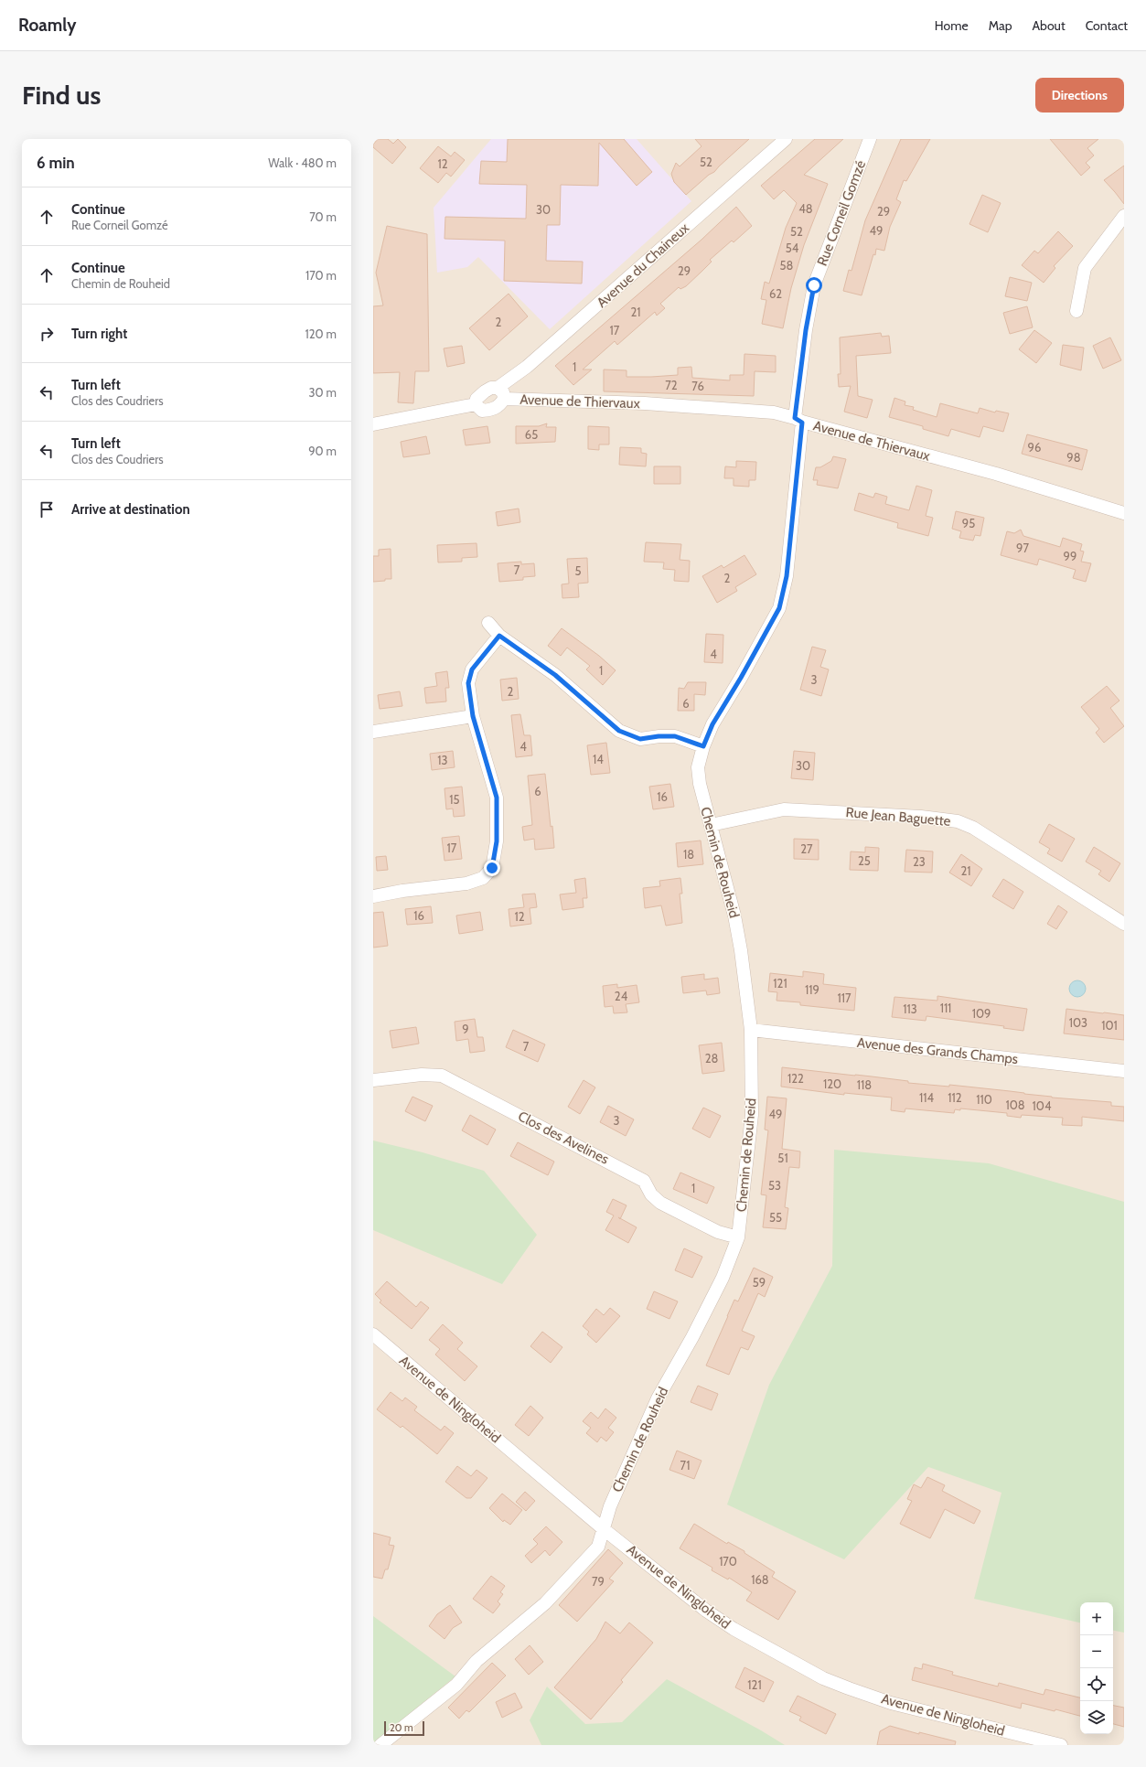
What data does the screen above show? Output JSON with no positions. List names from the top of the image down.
{
  "streets": {
    "street": [
      "Rue Corneil Gomzé",
      "Avenue du Chaineux",
      "Avenue de Thiervaux",
      "Rue Jean Baguette",
      "Chemin de Rouheid",
      "Avenue des Grands Champs",
      "Clos des Avelines",
      "Avenue de Ningloheid"
    ]
  },
  "crossings": [
    ["Rue Corneil Gomzé", "Avenue de Thiervaux"],
    ["Rue Corneil Gomzé", "Chemin de Rouheid"],
    ["Avenue du Chaineux", "Avenue de Thiervaux"],
    ["Avenue de Thiervaux", "Chemin de Rouheid"],
    ["Rue Jean Baguette", "Chemin de Rouheid"],
    ["Chemin de Rouheid", "Avenue des Grands Champs"],
    ["Chemin de Rouheid", "Clos des Avelines"],
    ["Chemin de Rouheid", "Avenue de Ningloheid"]
  ],
  "house_numbers": [
    "52",
    "12",
    "48",
    "30",
    "29",
    "49",
    "52",
    "54",
    "58",
    "29",
    "62",
    "21",
    "2",
    "17",
    "1",
    "72",
    "76",
    "65",
    "96",
    "98",
    "95",
    "97",
    "99",
    "7",
    "5",
    "2",
    "4",
    "1",
    "3",
    "2",
    "6",
    "4",
    "14",
    "13",
    "30",
    "6",
    "16",
    "15",
    "17",
    "27",
    "18",
    "25",
    "23",
    "21",
    "16",
    "12",
    "121",
    "119",
    "24",
    "117",
    "111",
    "113",
    "109",
    "103",
    "101",
    "9",
    "7",
    "28",
    "122",
    "120",
    "118",
    "114",
    "112",
    "110",
    "108",
    "104",
    "49",
    "3",
    "51",
    "53",
    "1",
    "55",
    "59",
    "71",
    "170",
    "168",
    "79",
    "121"
  ],
  "scale_bar": "20 m",
  "page": {
    "header": "Roamly",
    "nav": [
      "Home",
      "Map",
      "About",
      "Contact"
    ],
    "buttons": "Directions",
    "title": "Find us",
    "heading": ["6 min", "Walk · 480 m"],
    "list": [
      ["Continue", "Rue Corneil Gomzé", "70 m"],
      ["Continue", "Chemin de Rouheid", "170 m"],
      ["Turn right", "120 m"],
      ["Turn left", "Clos des Coudriers", "30 m"],
      ["Turn left", "Clos des Coudriers", "90 m"],
      "Arrive at destination"
    ],
    "map_buttons": ["+", "−"],
    "scale": "20 m"
  }
}
